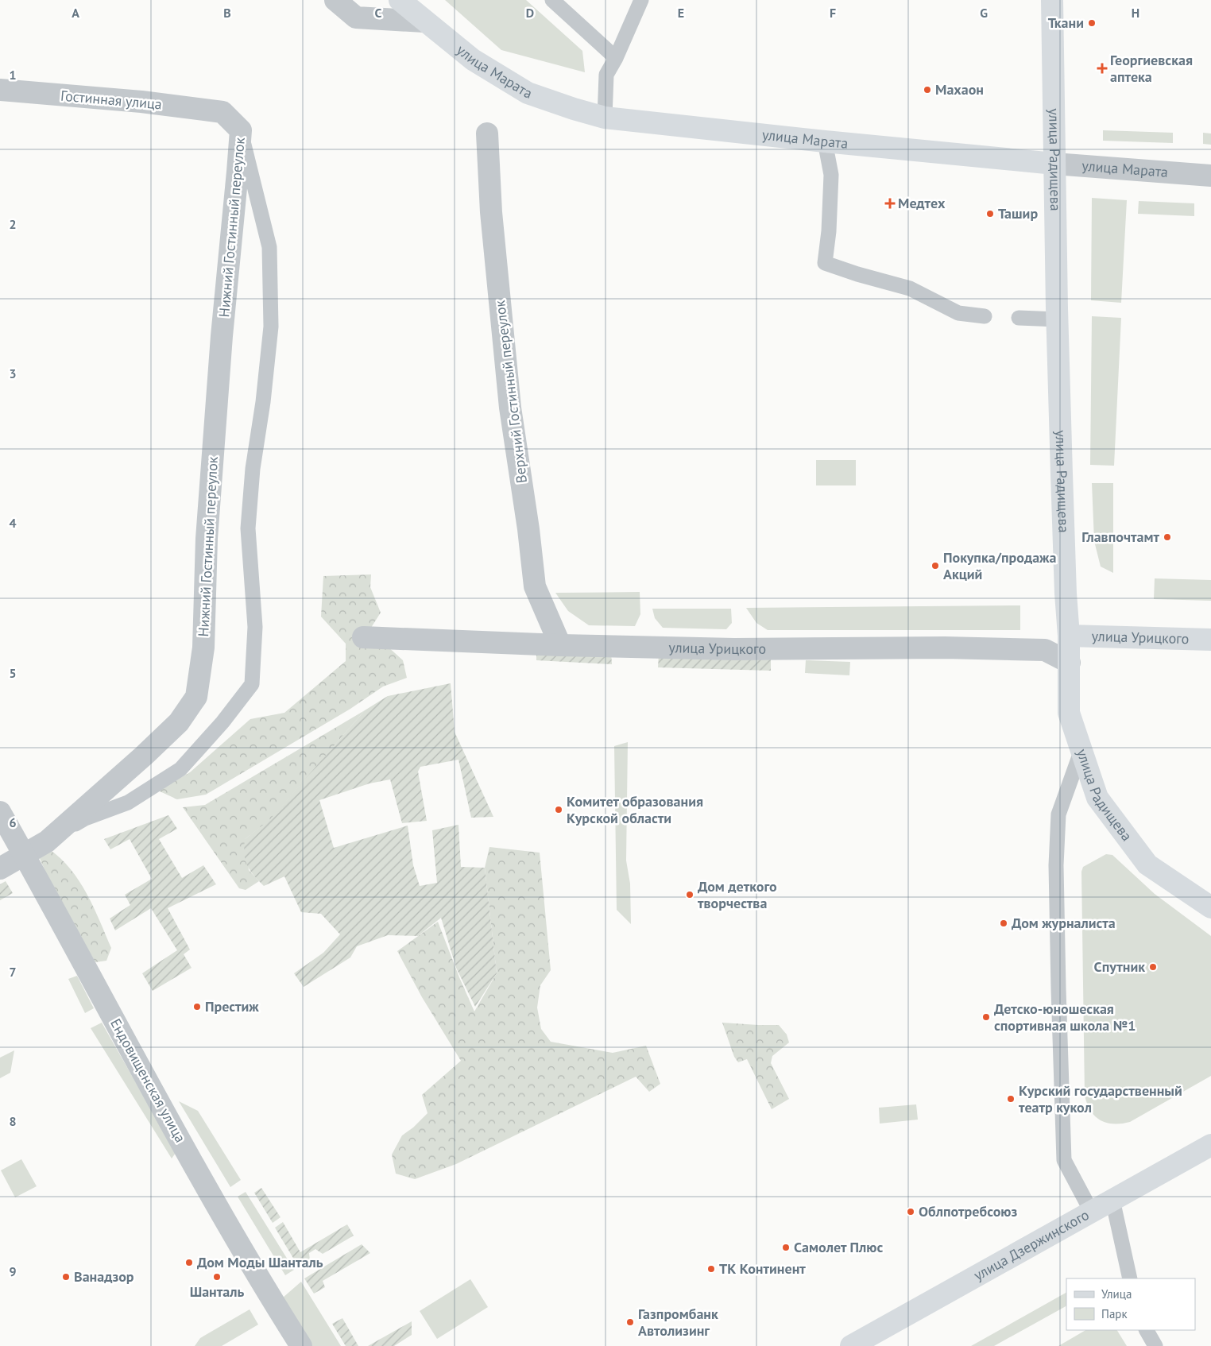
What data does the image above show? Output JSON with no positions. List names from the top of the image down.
{
  "streets": {
    "main road": [
      "улица Марата",
      "улица Радищева",
      "улица Урицкого",
      "улица Дзержинского"
    ],
    "street": [
      "Гостинная улица",
      "Нижний Гостинный переулок",
      "Верхний Гостинный переулок",
      "Ендовищенская улица"
    ]
  },
  "crossings": [
    ["улица Марата", "улица Радищева"],
    ["Гостинная улица", "Нижний Гостинный переулок"],
    ["улица Радищева", "улица Урицкого"],
    ["Нижний Гостинный переулок", "Ендовищенская улица"],
    ["Верхний Гостинный переулок", "улица Урицкого"]
  ],
  "places": {
    "other": [
      "Ткани",
      "Махаон",
      "Ташир",
      "Главпочтамт",
      "Покупка/продажа Акций",
      "Комитет образования Курской области",
      "Дом деткого творчества",
      "Дом журналиста",
      "Спутник",
      "Престиж",
      "Детско-юношеская спортивная школа №1",
      "Курский государственный театр кукол",
      "Облпотребсоюз",
      "Самолет Плюс",
      "Дом Моды Шанталь",
      "ТК Континент",
      "Ванадзор",
      "Шанталь",
      "Газпромбанк Автолизинг"
    ],
    "health": ["Георгиевская аптека", "Медтех"]
  },
  "legend": ["Улица", "Парк"],
  "grid": {
    "columns": [
      "A",
      "B",
      "C",
      "D",
      "E",
      "F",
      "G",
      "H"
    ],
    "rows": [
      "1",
      "2",
      "3",
      "4",
      "5",
      "6",
      "7",
      "8",
      "9"
    ]
  }
}
